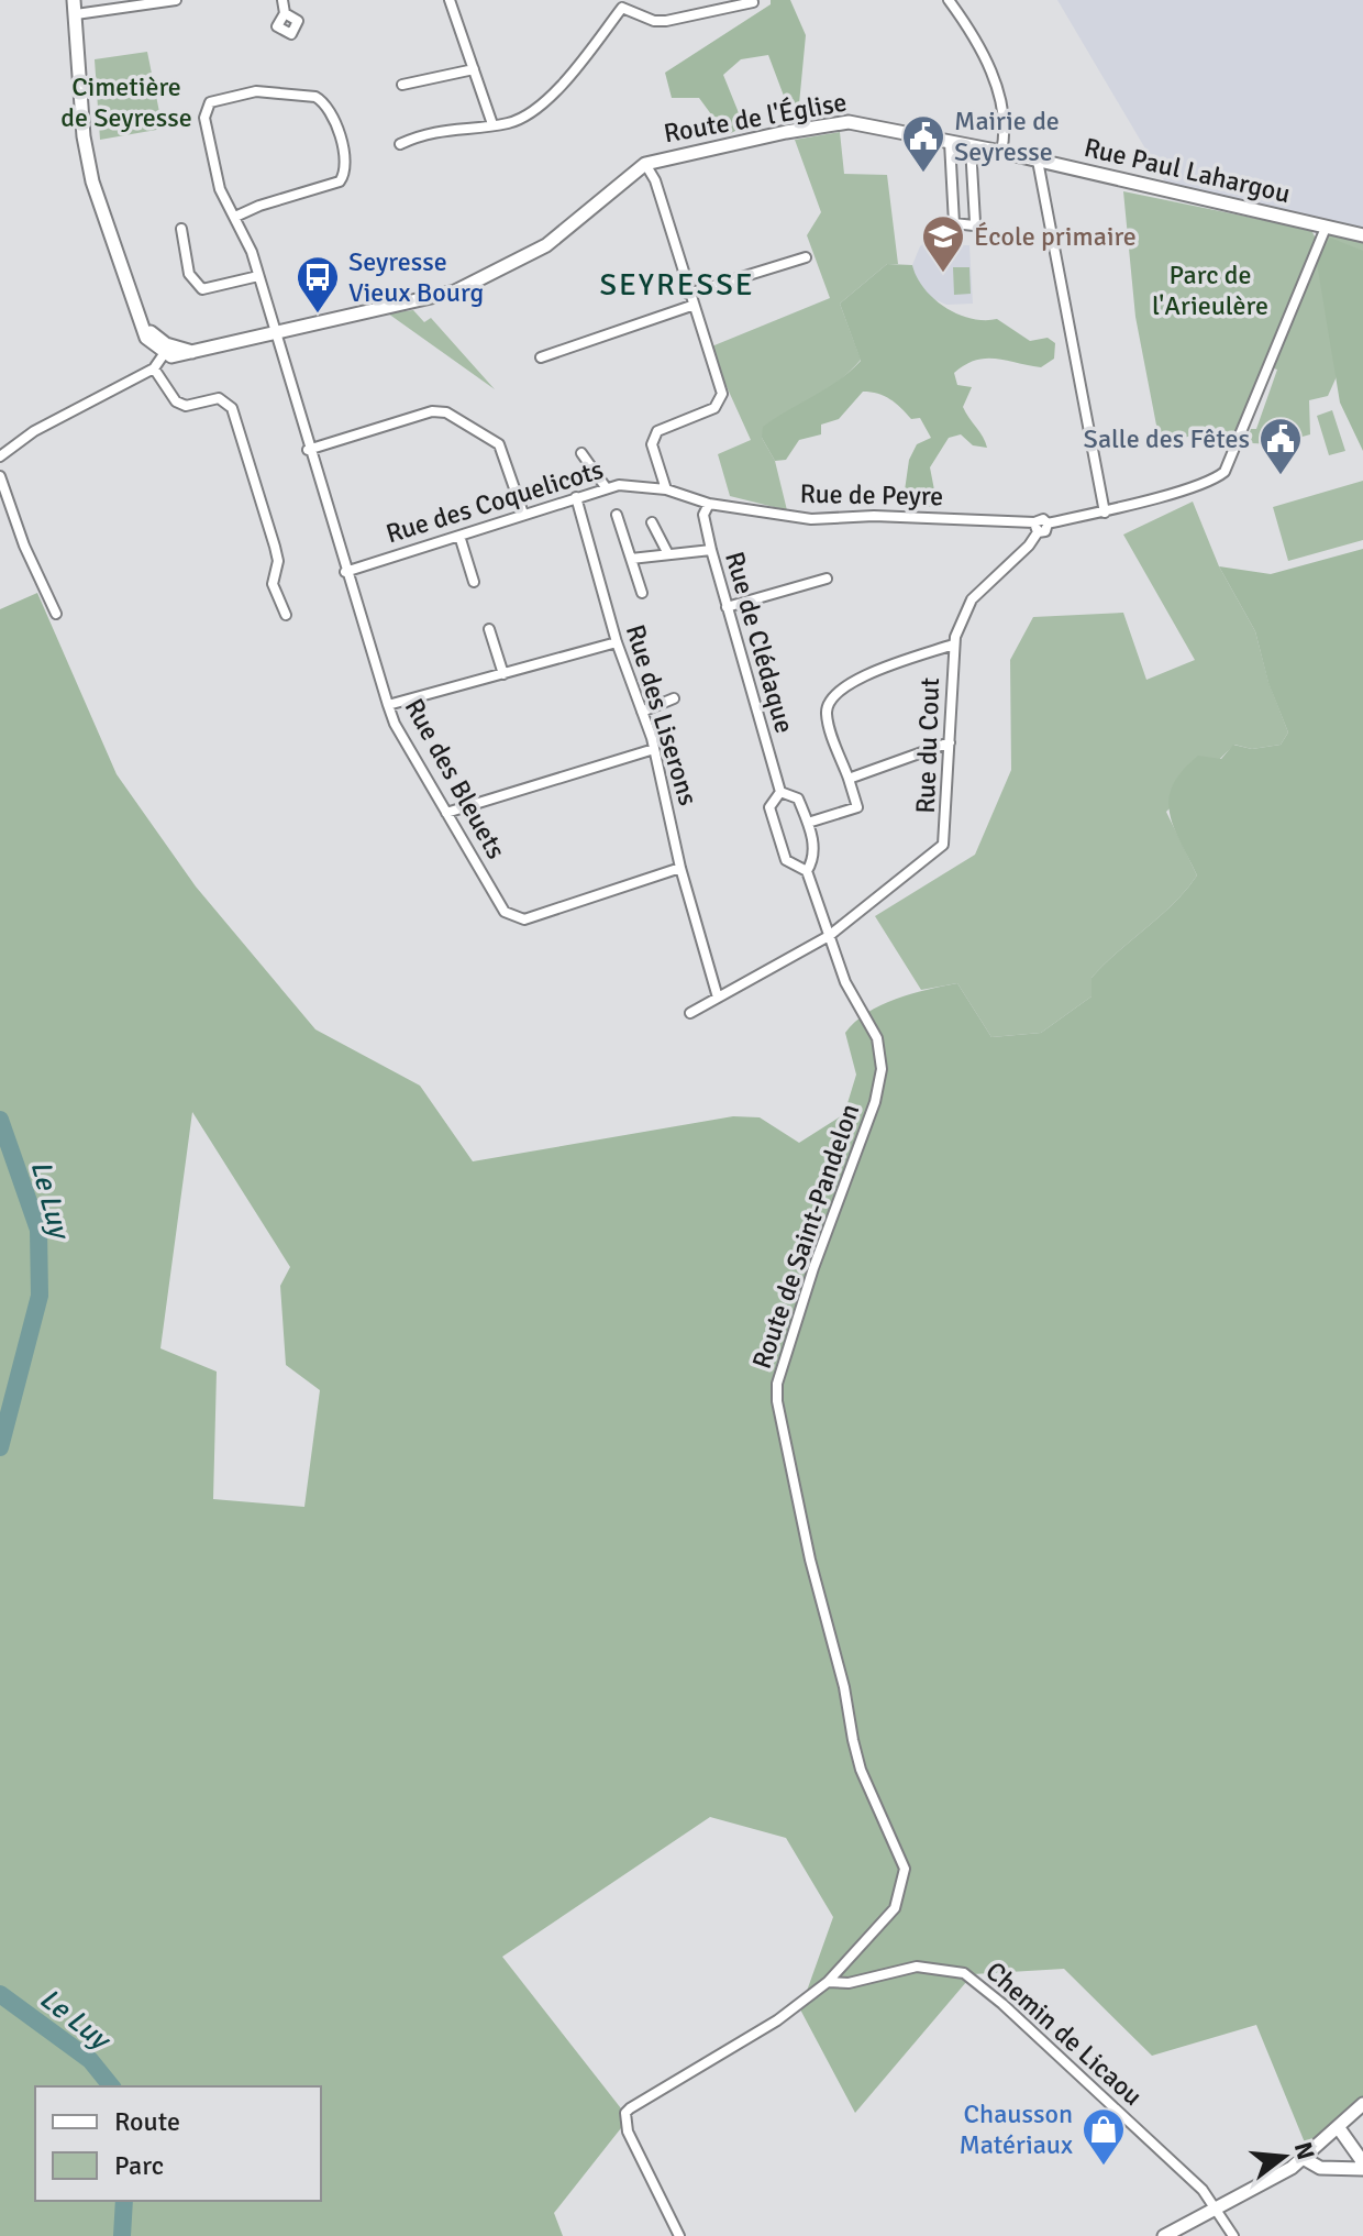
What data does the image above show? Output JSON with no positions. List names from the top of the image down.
{
  "streets": {
    "street": [
      "Route de l'Église",
      "Rue Paul Lahargou",
      "Rue de Peyre",
      "Rue des Coquelicots",
      "Rue de Clédaque",
      "Rue des Liserons",
      "Rue du Cout",
      "Rue des Bleuets",
      "Route de Saint-Pandelon",
      "Chemin de Licaou"
    ]
  },
  "crossings": [
    ["Route de l'Église", "Rue Paul Lahargou"],
    ["Route de l'Église", "Rue des Bleuets"],
    ["Rue Paul Lahargou", "Rue de Peyre"],
    ["Rue de Peyre", "Rue des Coquelicots"],
    ["Rue de Peyre", "Rue de Clédaque"],
    ["Rue de Peyre", "Rue du Cout"],
    ["Rue des Coquelicots", "Rue de Clédaque"],
    ["Rue des Coquelicots", "Rue des Liserons"],
    ["Rue des Coquelicots", "Rue des Bleuets"],
    ["Rue de Clédaque", "Rue du Cout"],
    ["Rue de Clédaque", "Route de Saint-Pandelon"],
    ["Rue des Liserons", "Rue du Cout"],
    ["Rue des Liserons", "Rue des Bleuets"],
    ["Rue du Cout", "Route de Saint-Pandelon"],
    ["Route de Saint-Pandelon", "Chemin de Licaou"]
  ],
  "districts": ["SEYRESSE"],
  "water": ["Le Luy"],
  "parks": ["Cimetière de Seyresse", "Parc de l'Arieulère"],
  "places": {
    "public building": ["Mairie de Seyresse", "Salle des Fêtes"],
    "school or university": ["École primaire"],
    "bus stop": ["Seyresse Vieux Bourg"],
    "shop": ["Chausson Matériaux"]
  },
  "legend": ["Route", "Parc"],
  "north": "right"
}
